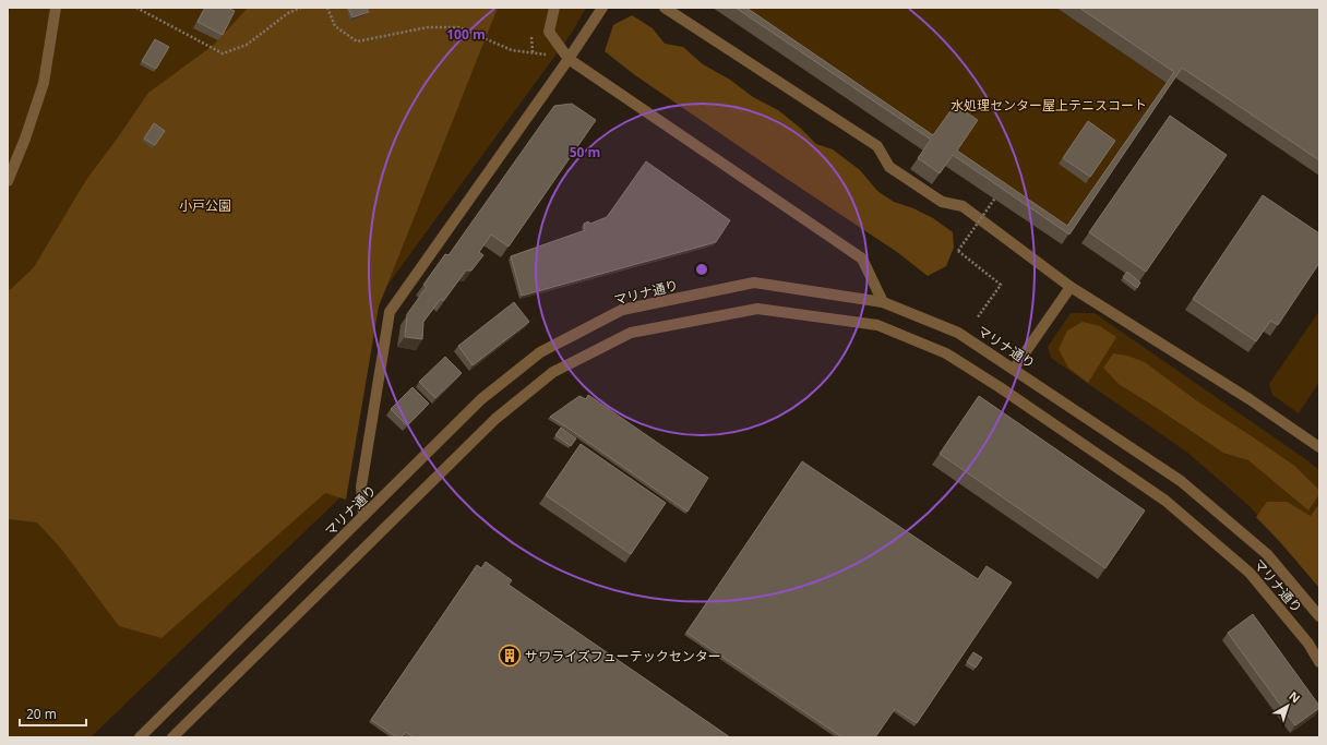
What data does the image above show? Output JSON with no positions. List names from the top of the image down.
{
  "streets": {
    "street": ["マリナ通り"]
  },
  "parks": ["水処理センター屋上テニスコート", "小戸公園"],
  "places": {
    "building": ["サワライズフューテックセンター"]
  },
  "scale_bar": "20 m",
  "north": "top right",
  "rings": ["100 m", "50 m"]
}
